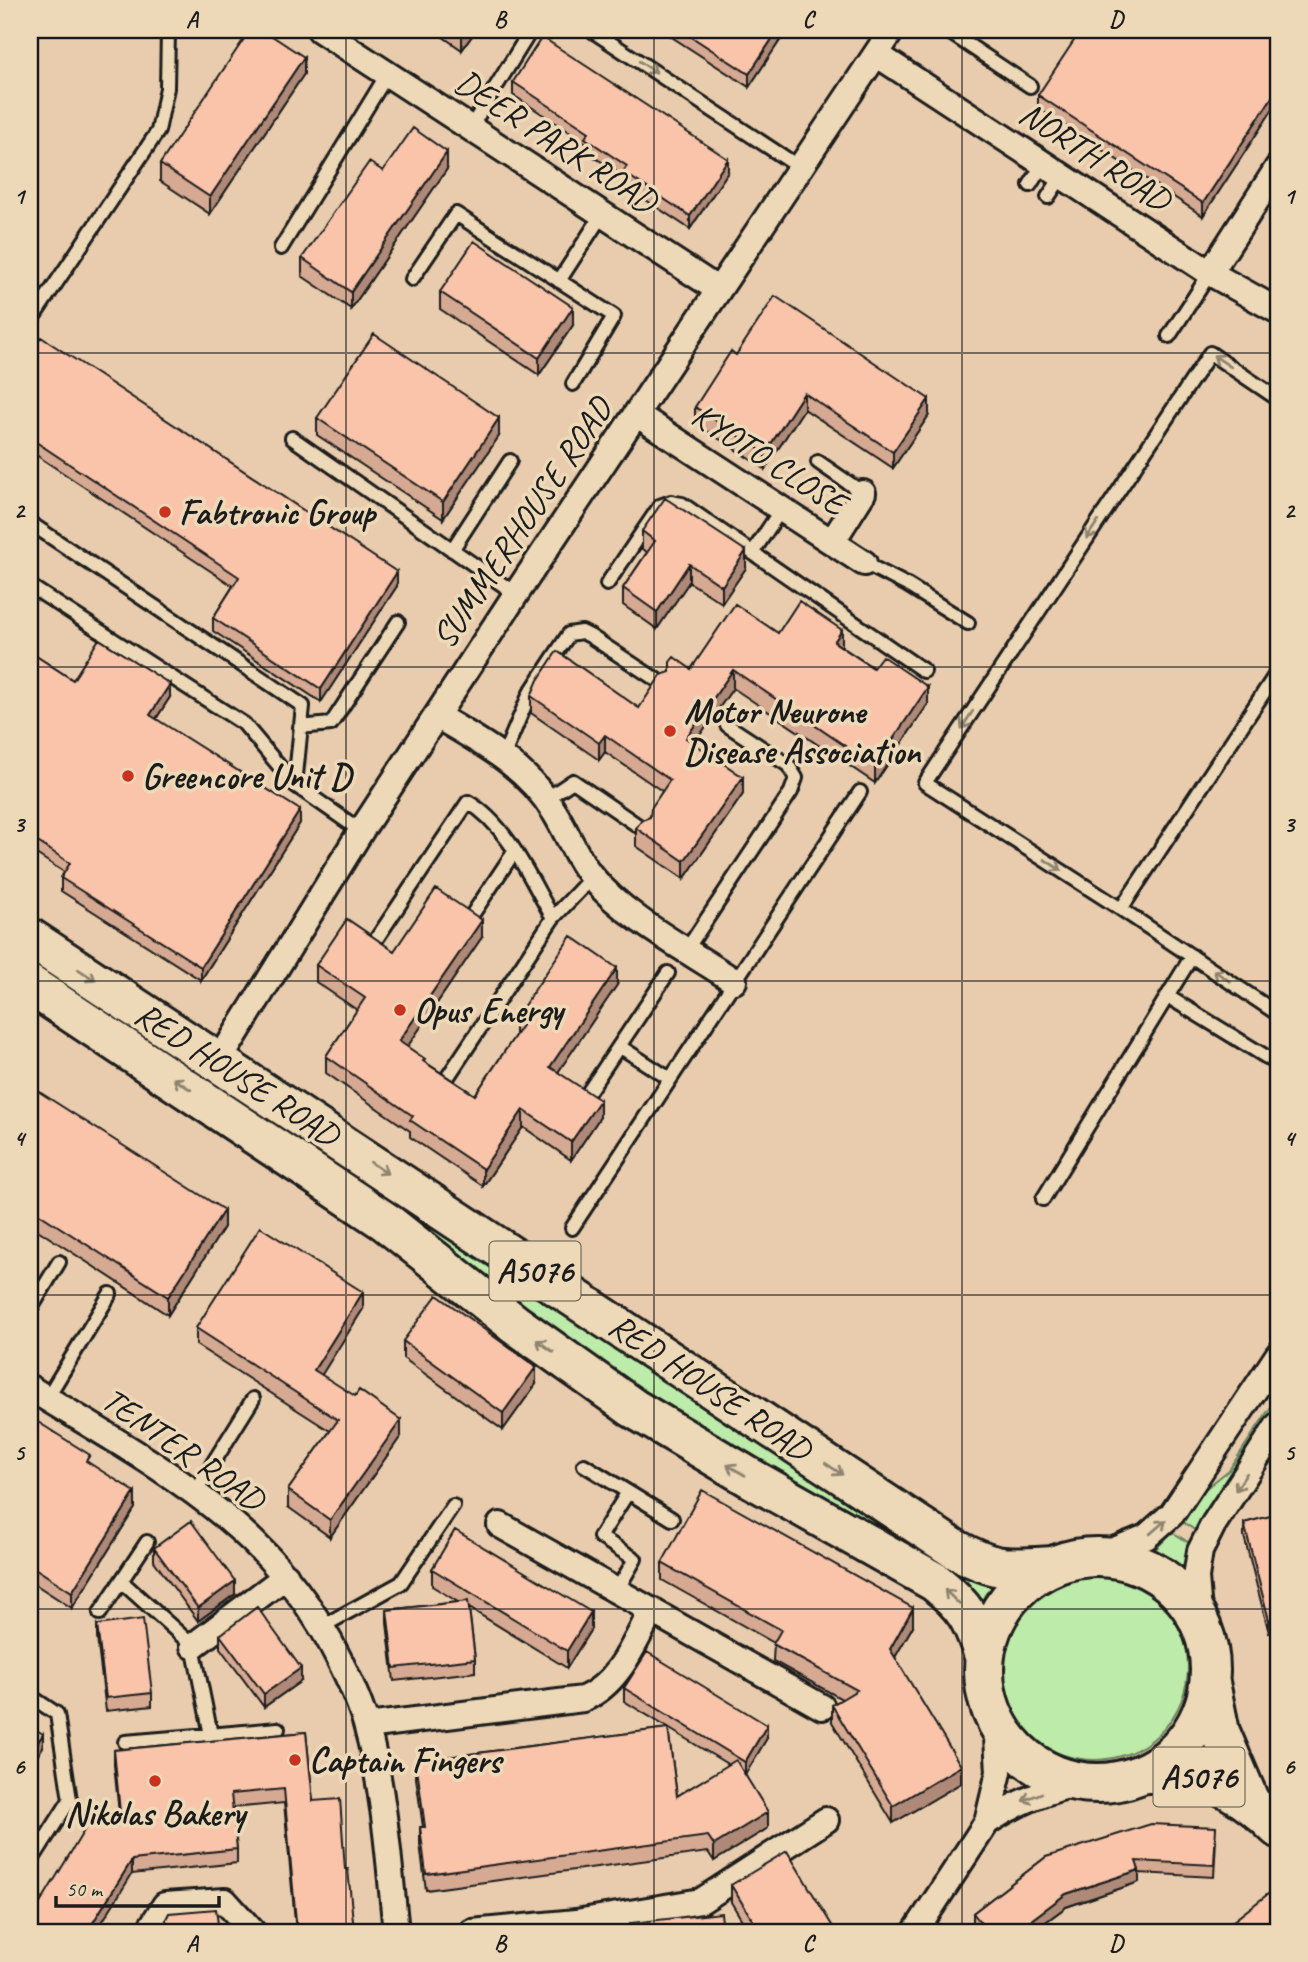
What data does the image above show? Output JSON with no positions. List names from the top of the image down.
{
  "streets": {
    "main road": ["RED HOUSE ROAD", "A5076"],
    "street": [
      "DEER PARK ROAD",
      "NORTH ROAD",
      "KYOTO CLOSE",
      "SUMMERHOUSE ROAD",
      "TENTER ROAD"
    ]
  },
  "crossings": [
    ["DEER PARK ROAD", "SUMMERHOUSE ROAD"],
    ["NORTH ROAD", "SUMMERHOUSE ROAD"],
    ["KYOTO CLOSE", "SUMMERHOUSE ROAD"],
    ["SUMMERHOUSE ROAD", "RED HOUSE ROAD"],
    ["RED HOUSE ROAD", "A5076"]
  ],
  "places": [
    "Fabtronic Group",
    "Motor Neurone Disease Association",
    "Greencore Unit D",
    "Opus Energy",
    "Captain Fingers",
    "Nikolas Bakery"
  ],
  "scale_bar": "50 m",
  "grid": {
    "columns": [
      "A",
      "B",
      "C",
      "D"
    ],
    "rows": [
      "1",
      "2",
      "3",
      "4",
      "5",
      "6"
    ]
  }
}
